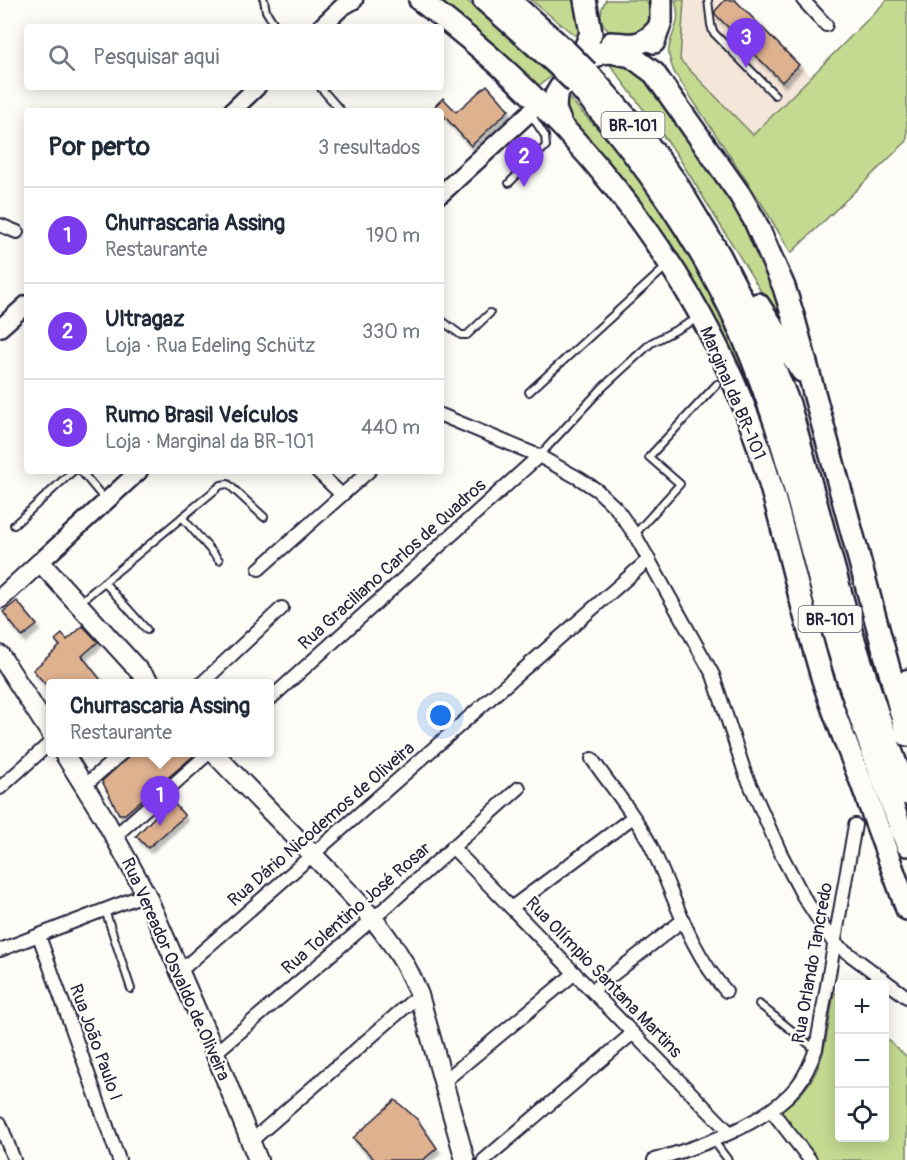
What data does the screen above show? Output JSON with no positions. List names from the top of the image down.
{
  "streets": {
    "highway": ["BR-101", "Marginal da BR-101"],
    "main road": ["Rua Vereador Osvaldo de Oliveira"],
    "street": [
      "Rua Graciliano Carlos de Quadros",
      "Rua Dário Nicodemos de Oliveira",
      "Rua Tolentino José Rosar",
      "Rua Orlando Tancredo",
      "Rua Olímpio Santana Martins",
      "Rua João Paulo I"
    ]
  },
  "crossings": [
    ["Rua Dário Nicodemos de Oliveira", "Rua Vereador Osvaldo de Oliveira"],
    ["Rua Tolentino José Rosar", "Rua Vereador Osvaldo de Oliveira"],
    ["Rua Tolentino José Rosar", "Rua Olímpio Santana Martins"],
    ["Rua Orlando Tancredo", "Rua Olímpio Santana Martins"]
  ],
  "page": {
    "pins": ["3", "2", "1"],
    "search": "Pesquisar aqui",
    "heading": ["Por perto", "3 resultados"],
    "list": [
      {
        "mark": "1",
        "name": "Churrascaria Assing",
        "note": "Restaurante",
        "value": "190 m"
      },
      {
        "mark": "2",
        "name": "Ultragaz",
        "note": "Loja · Rua Edeling Schütz",
        "value": "330 m"
      },
      {
        "mark": "3",
        "name": "Rumo Brasil Veículos",
        "note": "Loja · Marginal da BR-101",
        "value": "440 m"
      }
    ],
    "popup": ["Churrascaria Assing", "Restaurante"],
    "map_buttons": ["+", "−"]
  }
}
